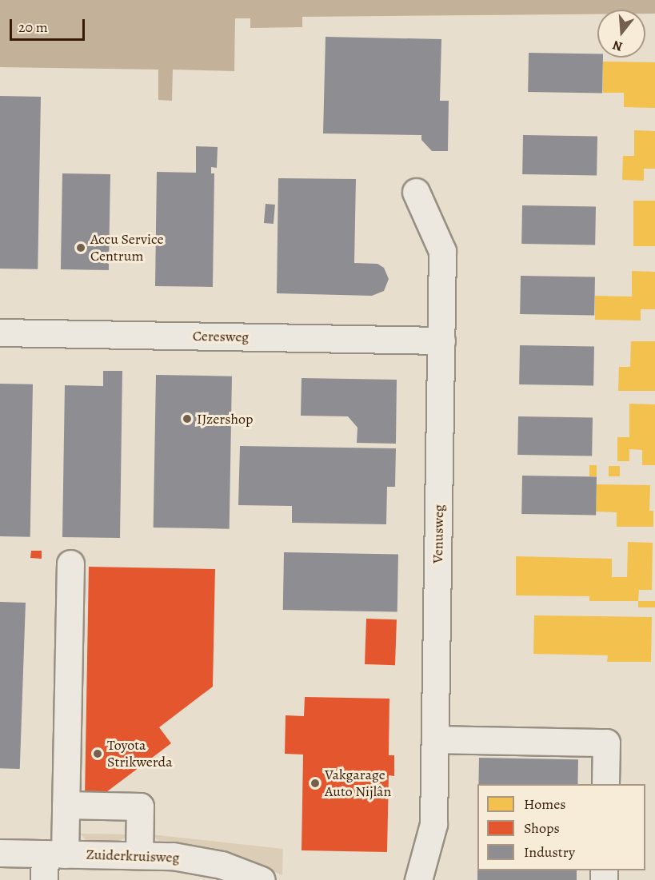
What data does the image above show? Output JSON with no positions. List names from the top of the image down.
{
  "streets": {
    "street": ["Ceresweg", "Venusweg", "Zuiderkruisweg"]
  },
  "crossings": [
    ["Ceresweg", "Venusweg"]
  ],
  "places": [
    "Accu Service Centrum",
    "IJzershop",
    "Toyota Strikwerda",
    "Vakgarage Auto Nijlân"
  ],
  "legend": ["Homes", "Shops", "Industry"],
  "scale_bar": "20 m",
  "north": "bottom"
}
